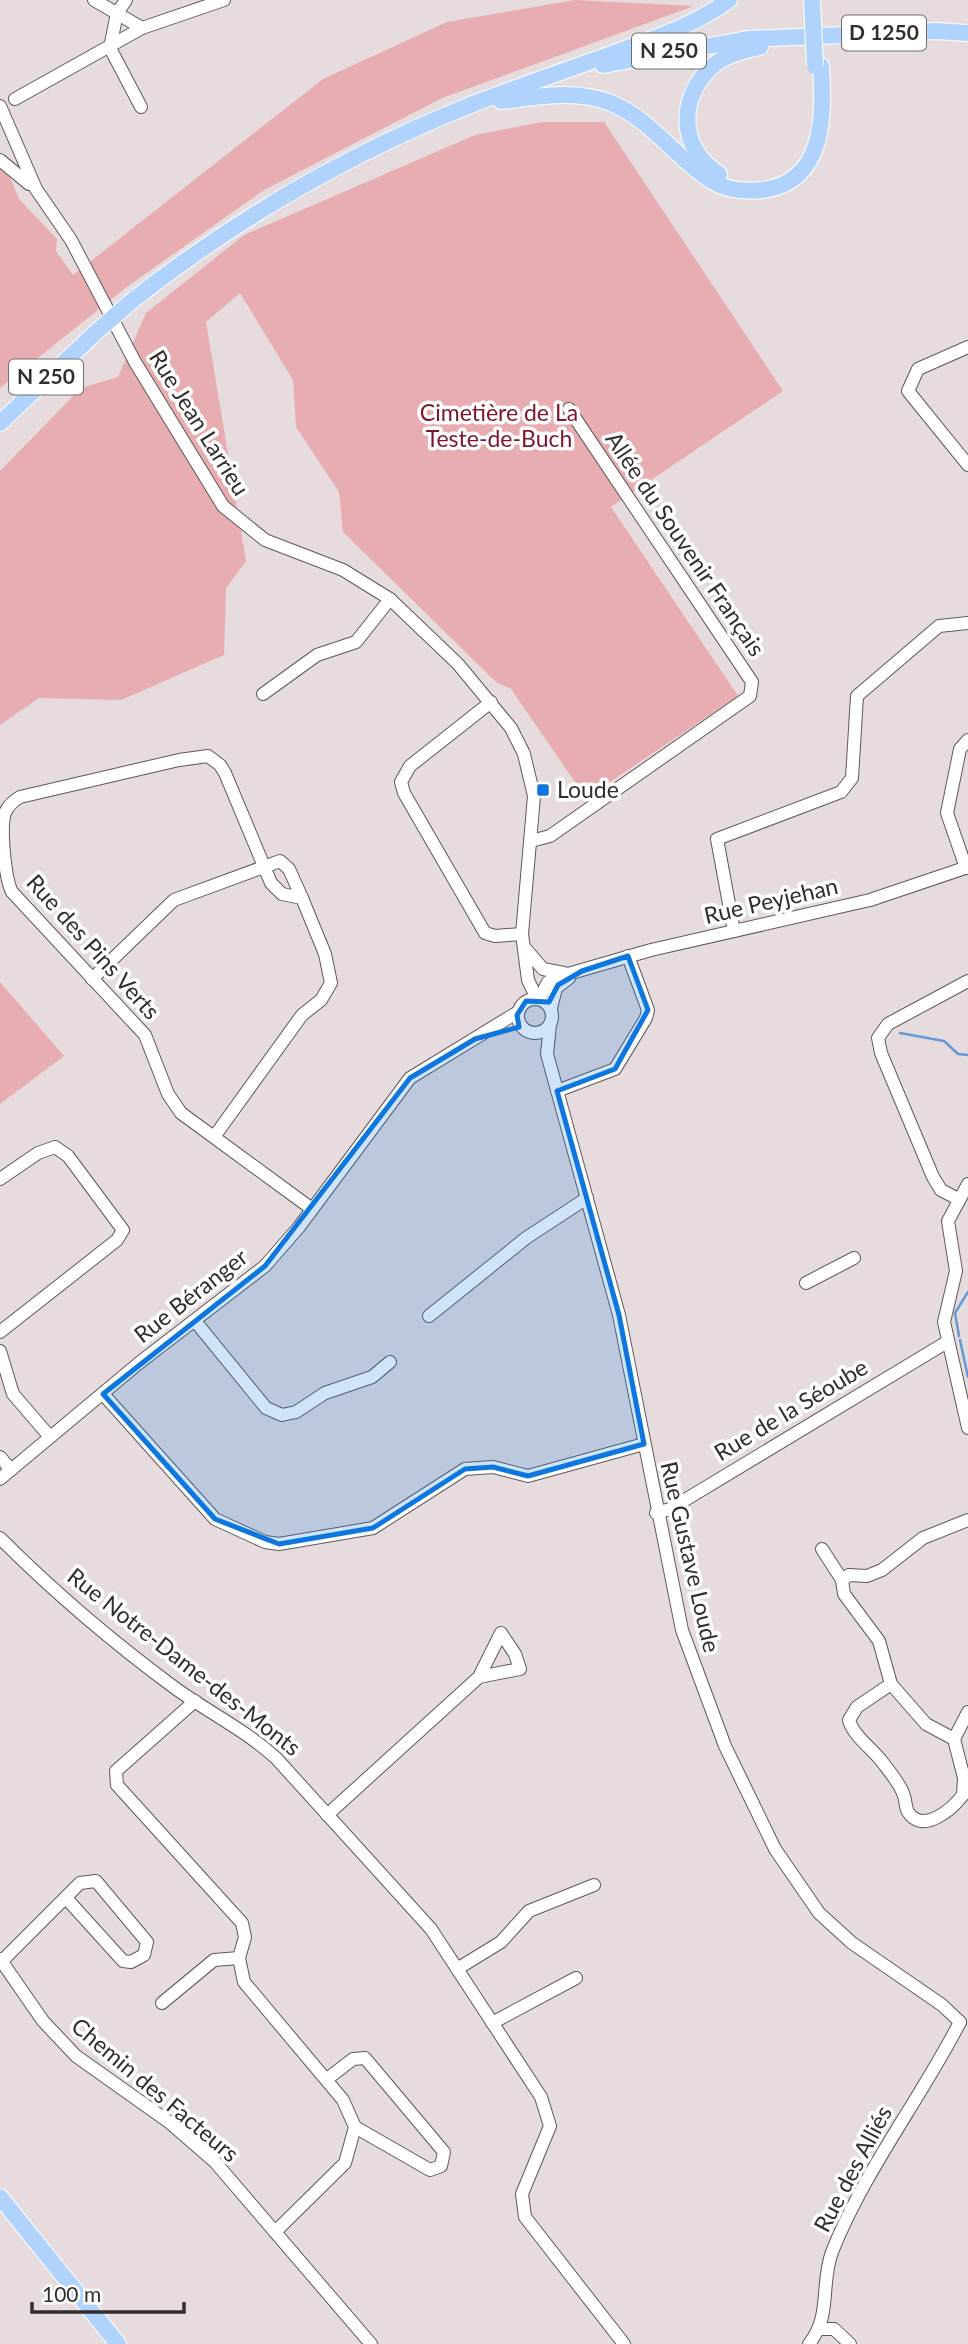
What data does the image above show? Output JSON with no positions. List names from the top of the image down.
{
  "streets": {
    "main road": ["D 1250", "N 250"],
    "street": [
      "Rue Jean Larrieu",
      "Allée du Souvenir Français",
      "Rue Peyjehan",
      "Rue des Pins Verts",
      "Rue Béranger",
      "Rue de la Séoube",
      "Rue Gustave Loude",
      "Rue Notre-Dame-des-Monts",
      "Chemin des Facteurs",
      "Rue des Alliés"
    ]
  },
  "crossings": [
    ["D 1250", "N 250"],
    ["Rue Jean Larrieu", "Allée du Souvenir Français"],
    ["Rue Jean Larrieu", "Rue Peyjehan"],
    ["Rue Jean Larrieu", "Rue Béranger"],
    ["Rue Jean Larrieu", "Rue Gustave Loude"],
    ["Rue Peyjehan", "Rue Béranger"],
    ["Rue Peyjehan", "Rue Gustave Loude"],
    ["Rue des Pins Verts", "Rue Béranger"],
    ["Rue Béranger", "Rue Gustave Loude"],
    ["Rue de la Séoube", "Rue Gustave Loude"],
    ["Rue Gustave Loude", "Rue des Alliés"]
  ],
  "parks": ["Cimetière de La Teste-de-Buch"],
  "places": {
    "transit": ["Loude"]
  },
  "scale_bar": "100 m"
}
